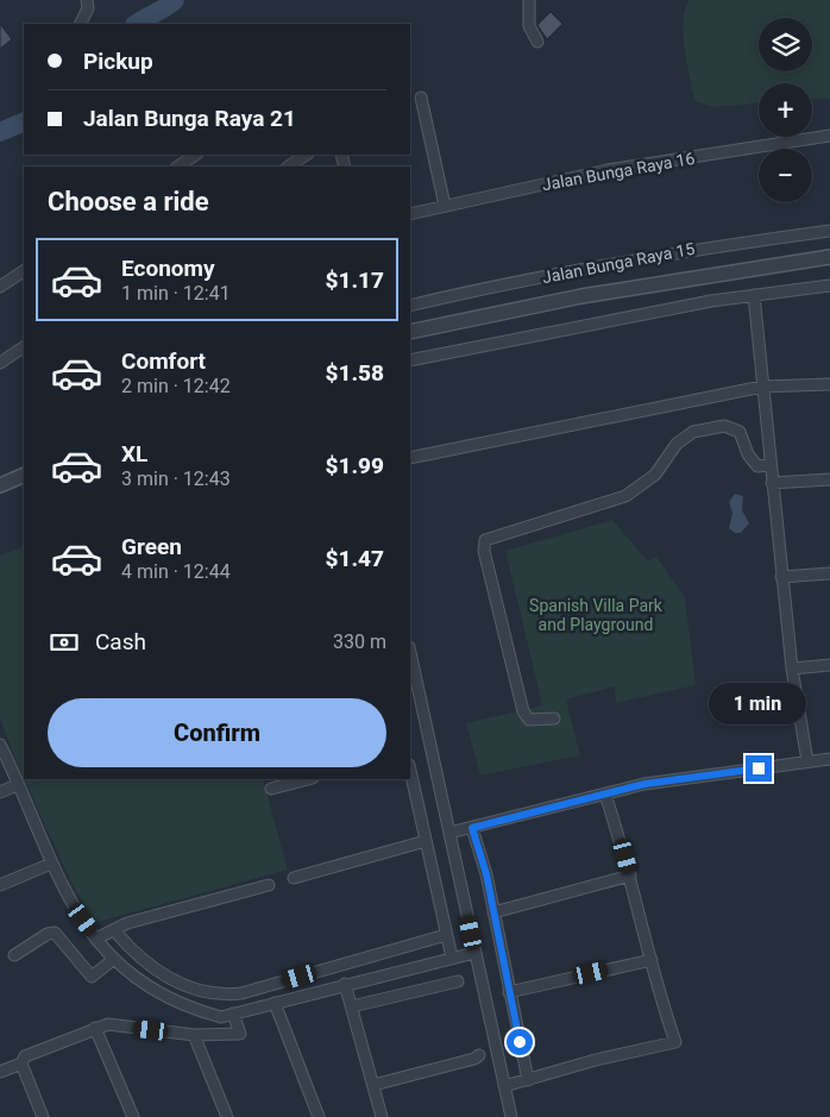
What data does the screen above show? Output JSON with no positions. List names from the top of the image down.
{
  "streets": {
    "street": ["Jalan Bunga Raya 16", "Jalan Bunga Raya 15"]
  },
  "parks": ["Spanish Villa Park and Playground"],
  "page": {
    "map_buttons": ["+", "−"],
    "banner": ["Pickup", "Jalan Bunga Raya 21"],
    "heading": "Choose a ride",
    "list": [
      {
        "name": "Economy",
        "note": "1 min · 12:41",
        "value": "$1.17"
      },
      {
        "name": "Comfort",
        "note": "2 min · 12:42",
        "value": "$1.58"
      },
      {
        "name": "XL",
        "note": "3 min · 12:43",
        "value": "$1.99"
      },
      {
        "name": "Green",
        "note": "4 min · 12:44",
        "value": "$1.47"
      }
    ],
    "pay": ["Cash", "330 m"],
    "bubble": "1 min",
    "buttons": "Confirm"
  }
}
